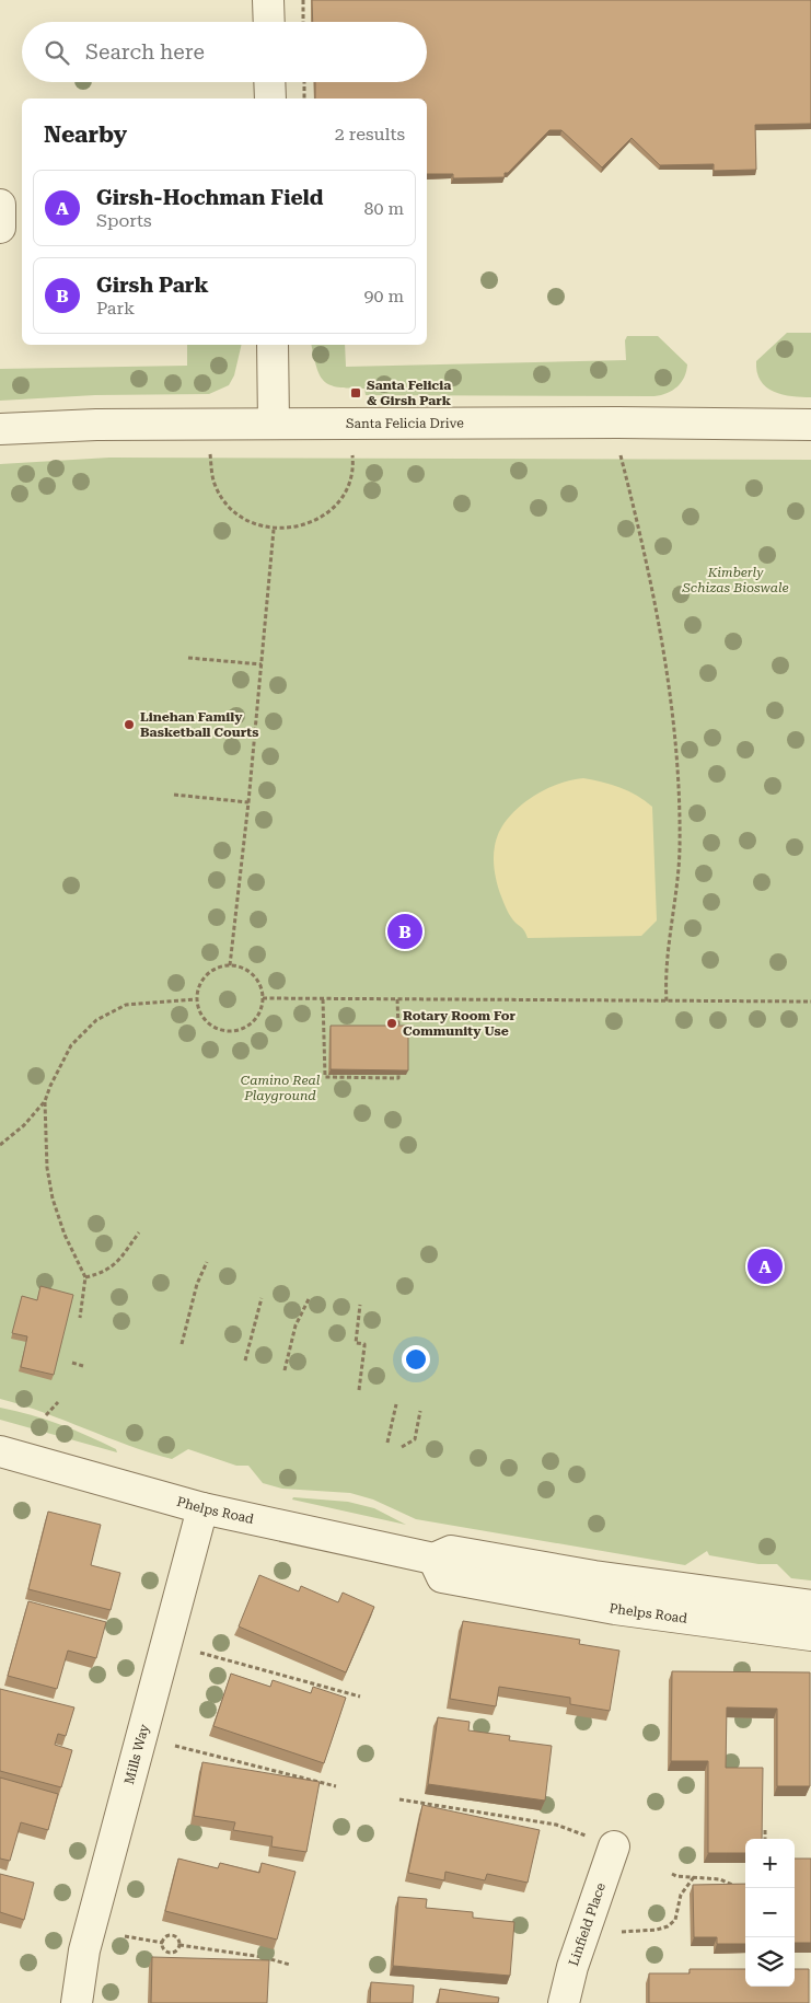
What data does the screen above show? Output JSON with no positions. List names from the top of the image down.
{
  "streets": {
    "street": [
      "Santa Felicia Drive",
      "Phelps Road",
      "Mills Way",
      "Linfield Place"
    ]
  },
  "crossings": [
    ["Phelps Road", "Mills Way"]
  ],
  "parks": ["Kimberly Schizas Bioswale", "Camino Real Playground"],
  "places": {
    "transit": ["Santa Felicia & Girsh Park"],
    "other": ["Linehan Family Basketball Courts", "Rotary Room For Community Use"]
  },
  "page": {
    "search": "Search here",
    "heading": ["Nearby", "2 results"],
    "list": [
      {
        "mark": "A",
        "name": "Girsh-Hochman Field",
        "note": "Sports",
        "value": "80 m"
      },
      {
        "mark": "B",
        "name": "Girsh Park",
        "note": "Park",
        "value": "90 m"
      }
    ],
    "pins": ["B", "A"],
    "map_buttons": ["+", "−"]
  }
}
